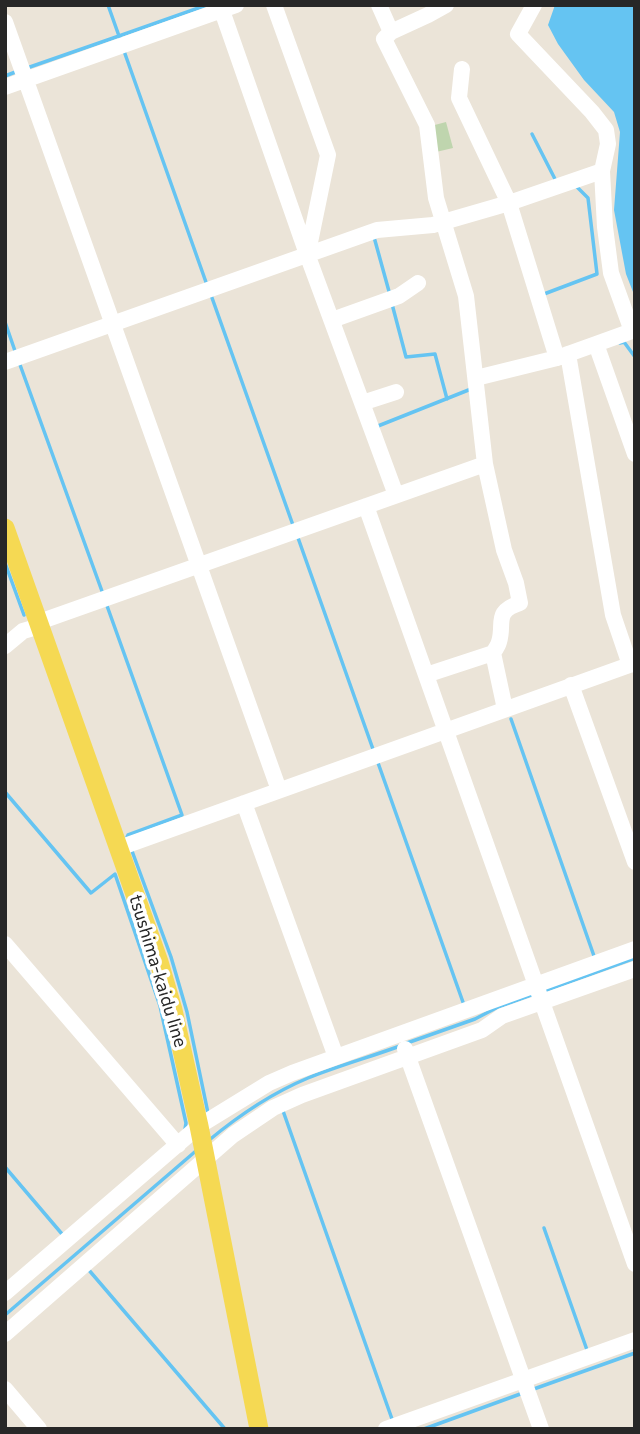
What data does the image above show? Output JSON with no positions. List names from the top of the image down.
{
  "streets": {
    "main road": ["tsushima-kaidu line"]
  }
}
